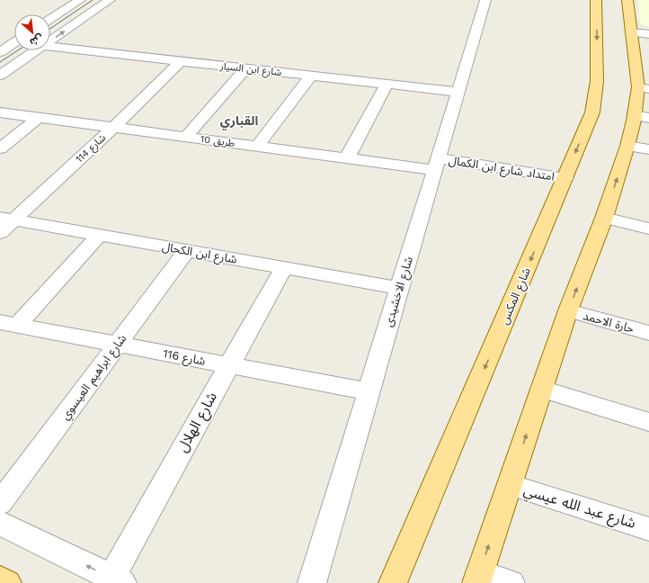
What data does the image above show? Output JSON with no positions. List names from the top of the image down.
{
  "streets": {
    "main road": ["شارع المكس"],
    "street": [
      "شارع ابن السيار",
      "طريق 10",
      "شارع 114",
      "امتداد شارع ابن الكمال",
      "شارع ابن الكحال",
      "شارع الاخشيدى",
      "حارة الاحمد",
      "شارع 116",
      "شارع ابراهيم العيسوي",
      "شارع الهلال",
      "شارع عبد الله عيسي"
    ]
  },
  "crossings": [
    ["شارع ابن السيار", "شارع 114"],
    ["شارع ابن السيار", "شارع الاخشيدى"],
    ["طريق 10", "شارع 114"],
    ["طريق 10", "امتداد شارع ابن الكمال"],
    ["طريق 10", "شارع الاخشيدى"],
    ["شارع 114", "شارع ابن الكحال"],
    ["امتداد شارع ابن الكمال", "شارع الاخشيدى"],
    ["امتداد شارع ابن الكمال", "شارع المكس"],
    ["شارع ابن الكحال", "شارع الاخشيدى"],
    ["شارع ابن الكحال", "شارع ابراهيم العيسوي"],
    ["شارع ابن الكحال", "شارع الهلال"],
    ["شارع الاخشيدى", "شارع 116"],
    ["شارع 116", "شارع ابراهيم العيسوي"],
    ["شارع 116", "شارع الهلال"]
  ],
  "districts": ["القباري"],
  "north": "bottom right"
}
